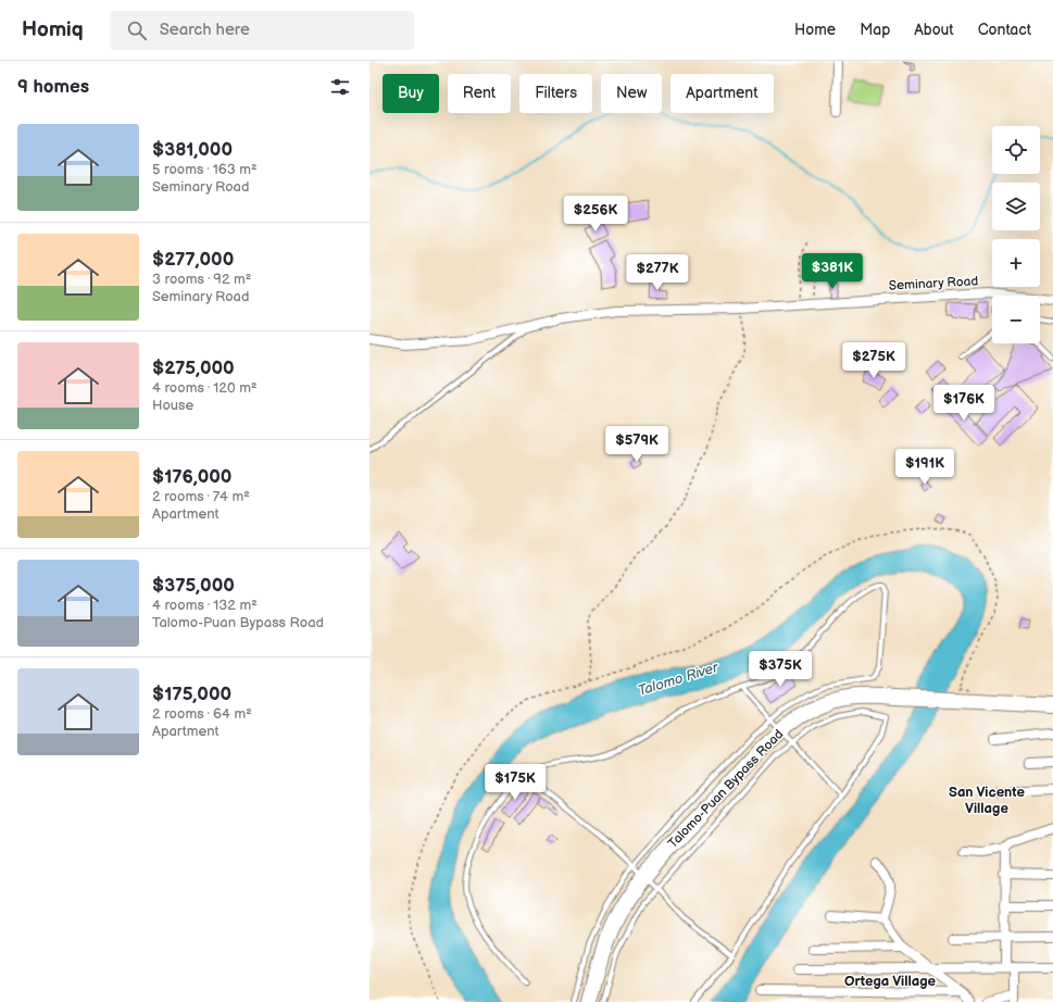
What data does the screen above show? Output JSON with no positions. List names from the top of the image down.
{
  "streets": {
    "highway": ["Talomo-Puan Bypass Road"],
    "street": ["Seminary Road"]
  },
  "districts": ["San Vicente Village", "Ortega Village"],
  "water": ["Talomo River"],
  "page": {
    "header": "Homiq",
    "search": "Search here",
    "nav": [
      "Home",
      "Map",
      "About",
      "Contact"
    ],
    "heading": "9 homes",
    "chip": [
      "Buy",
      "Rent",
      "Filters",
      "New",
      "Apartment"
    ],
    "list": [
      {
        "name": "$381,000",
        "note": "5 rooms · 163 m² · Seminary Road"
      },
      {
        "name": "$277,000",
        "note": "3 rooms · 92 m² · Seminary Road"
      },
      {
        "name": "$275,000",
        "note": "4 rooms · 120 m² · House"
      },
      {
        "name": "$176,000",
        "note": "2 rooms · 74 m² · Apartment"
      },
      {
        "name": "$375,000",
        "note": "4 rooms · 132 m² · Talomo-Puan Bypass Road"
      },
      {
        "name": "$175,000",
        "note": "2 rooms · 64 m² · Apartment"
      }
    ],
    "map_buttons": ["+", "−"],
    "price": [
      "$256K",
      "$381K",
      "$277K",
      "$275K",
      "$176K",
      "$579K",
      "$191K",
      "$375K",
      "$175K"
    ]
  }
}
